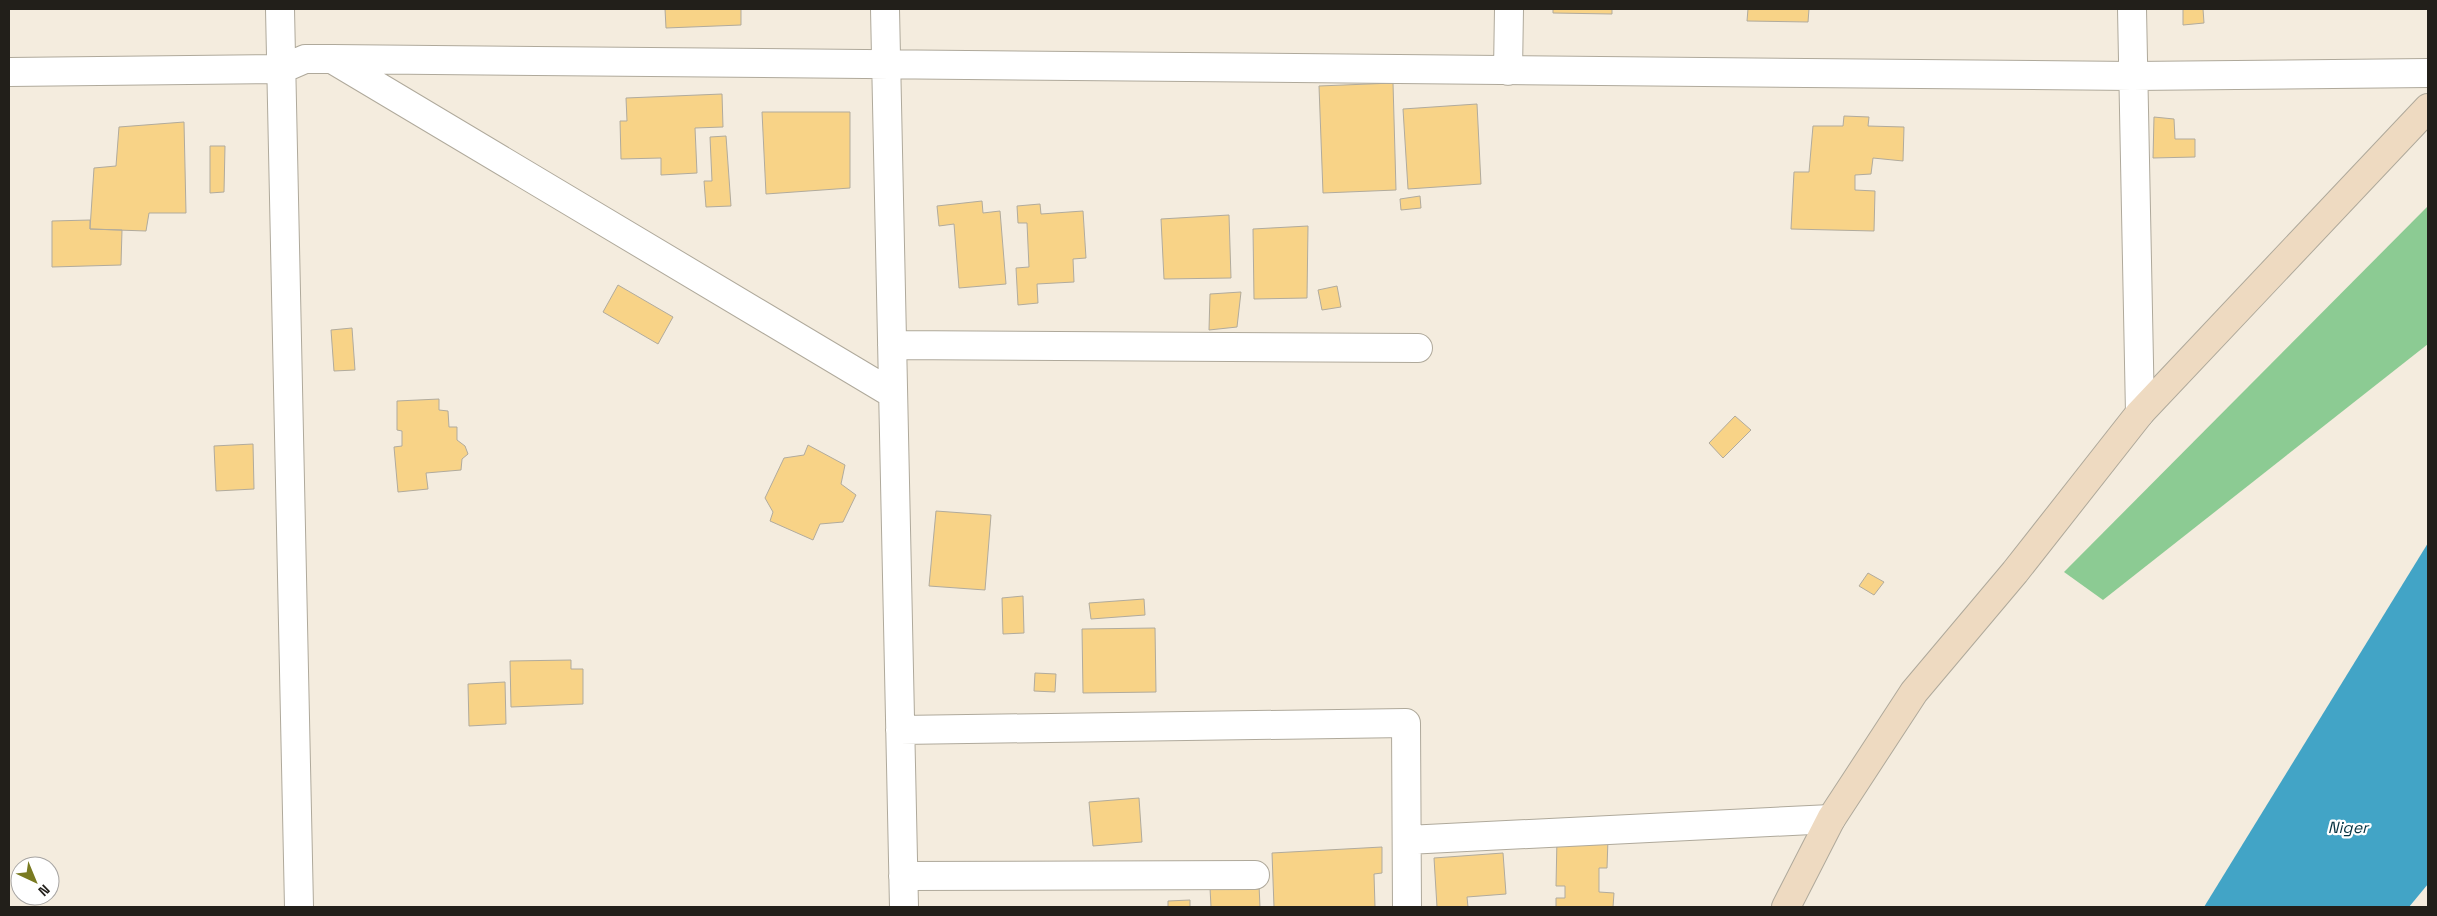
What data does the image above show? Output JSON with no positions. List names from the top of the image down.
{
  "water": ["Niger"],
  "north": "bottom right"
}
